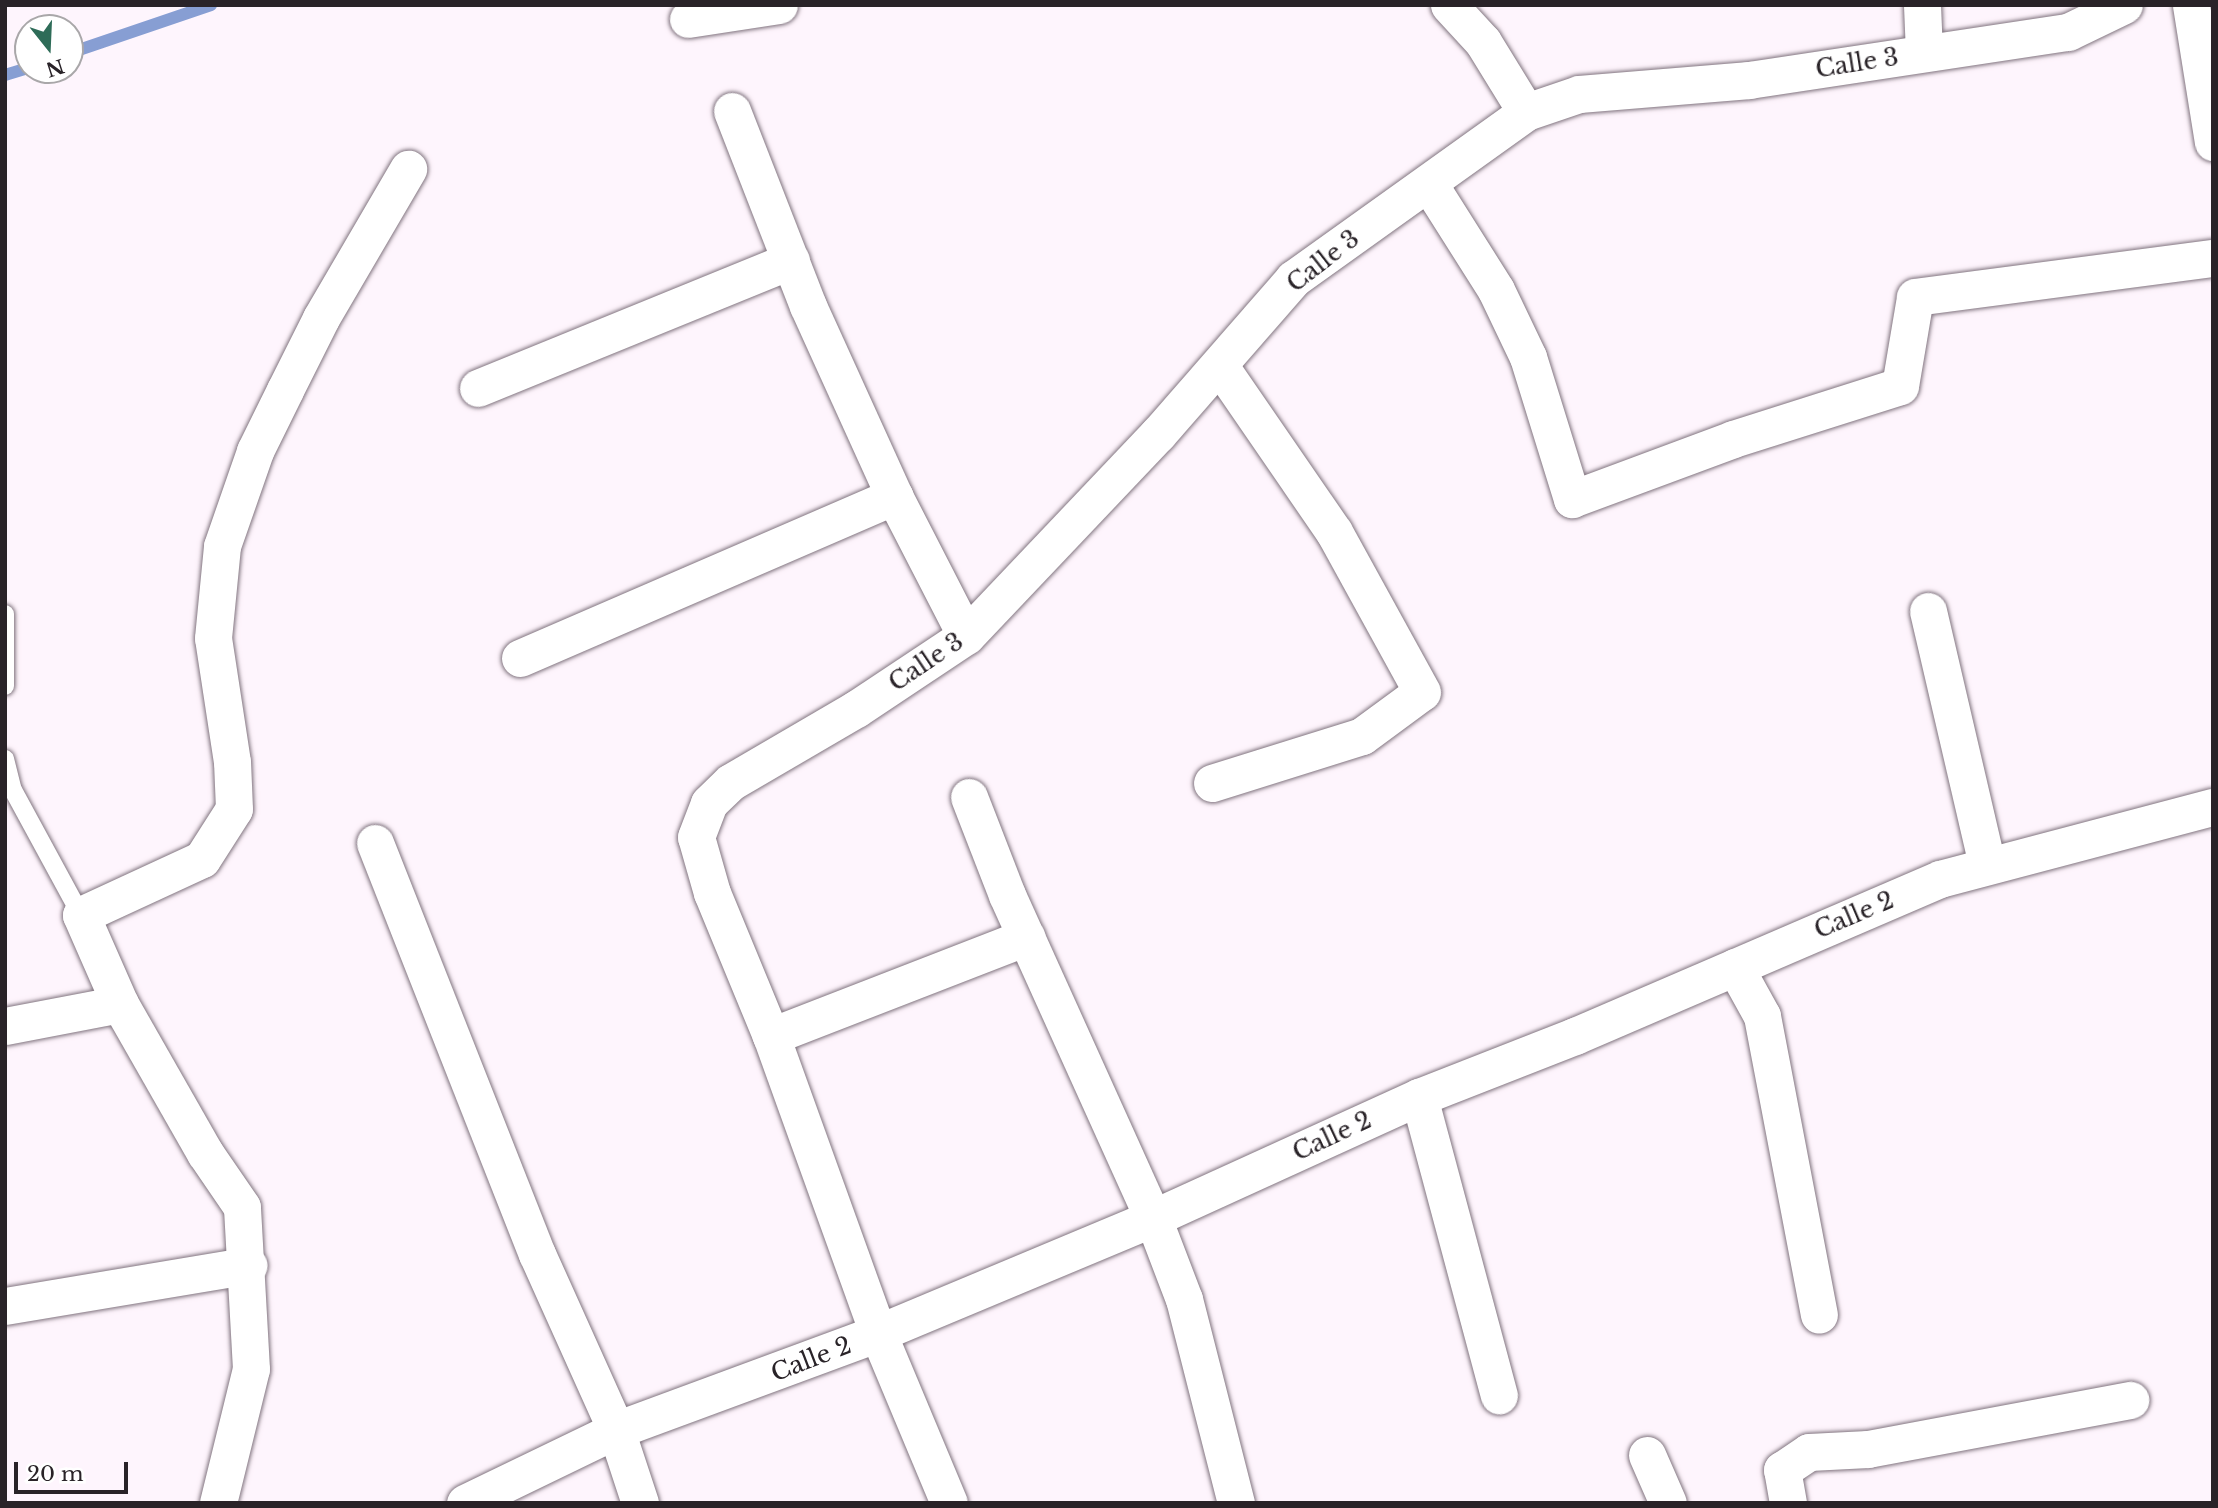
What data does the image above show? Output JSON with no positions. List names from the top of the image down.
{
  "streets": {
    "street": ["Calle 3", "Calle 2"]
  },
  "scale_bar": "20 m",
  "north": "bottom"
}
